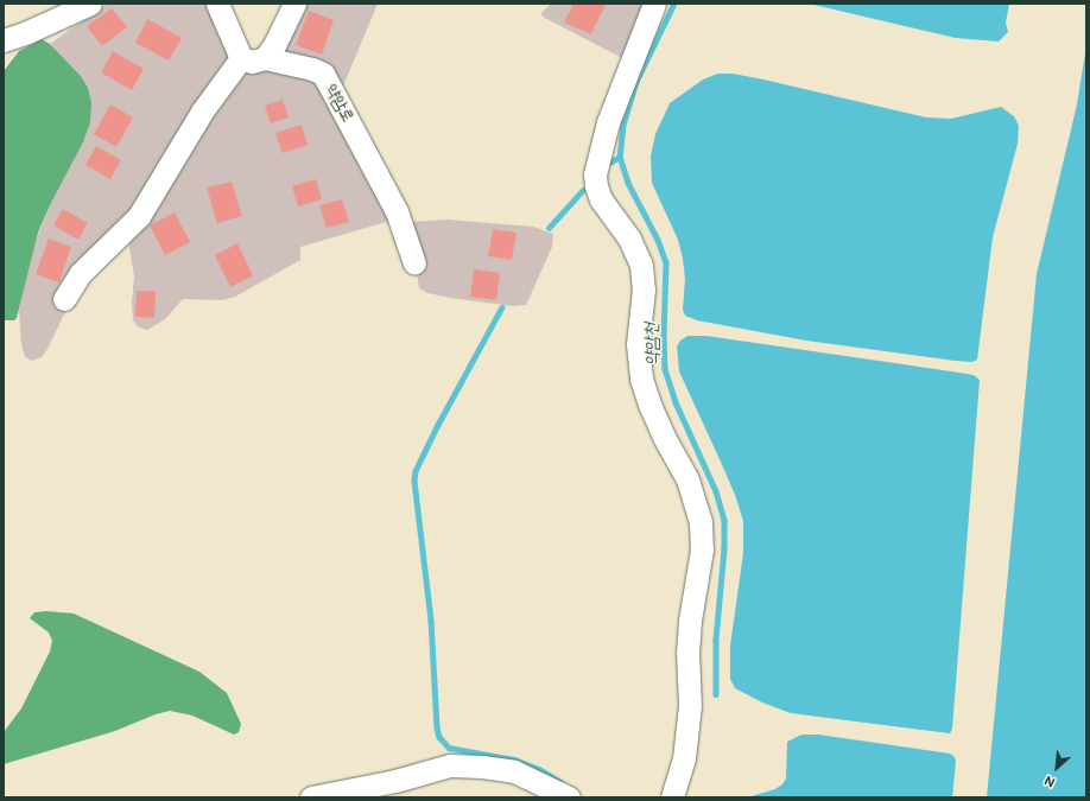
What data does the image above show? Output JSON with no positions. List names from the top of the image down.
{
  "streets": {
    "street": ["약암로"]
  },
  "water": ["약암천"],
  "north": "bottom left"
}
